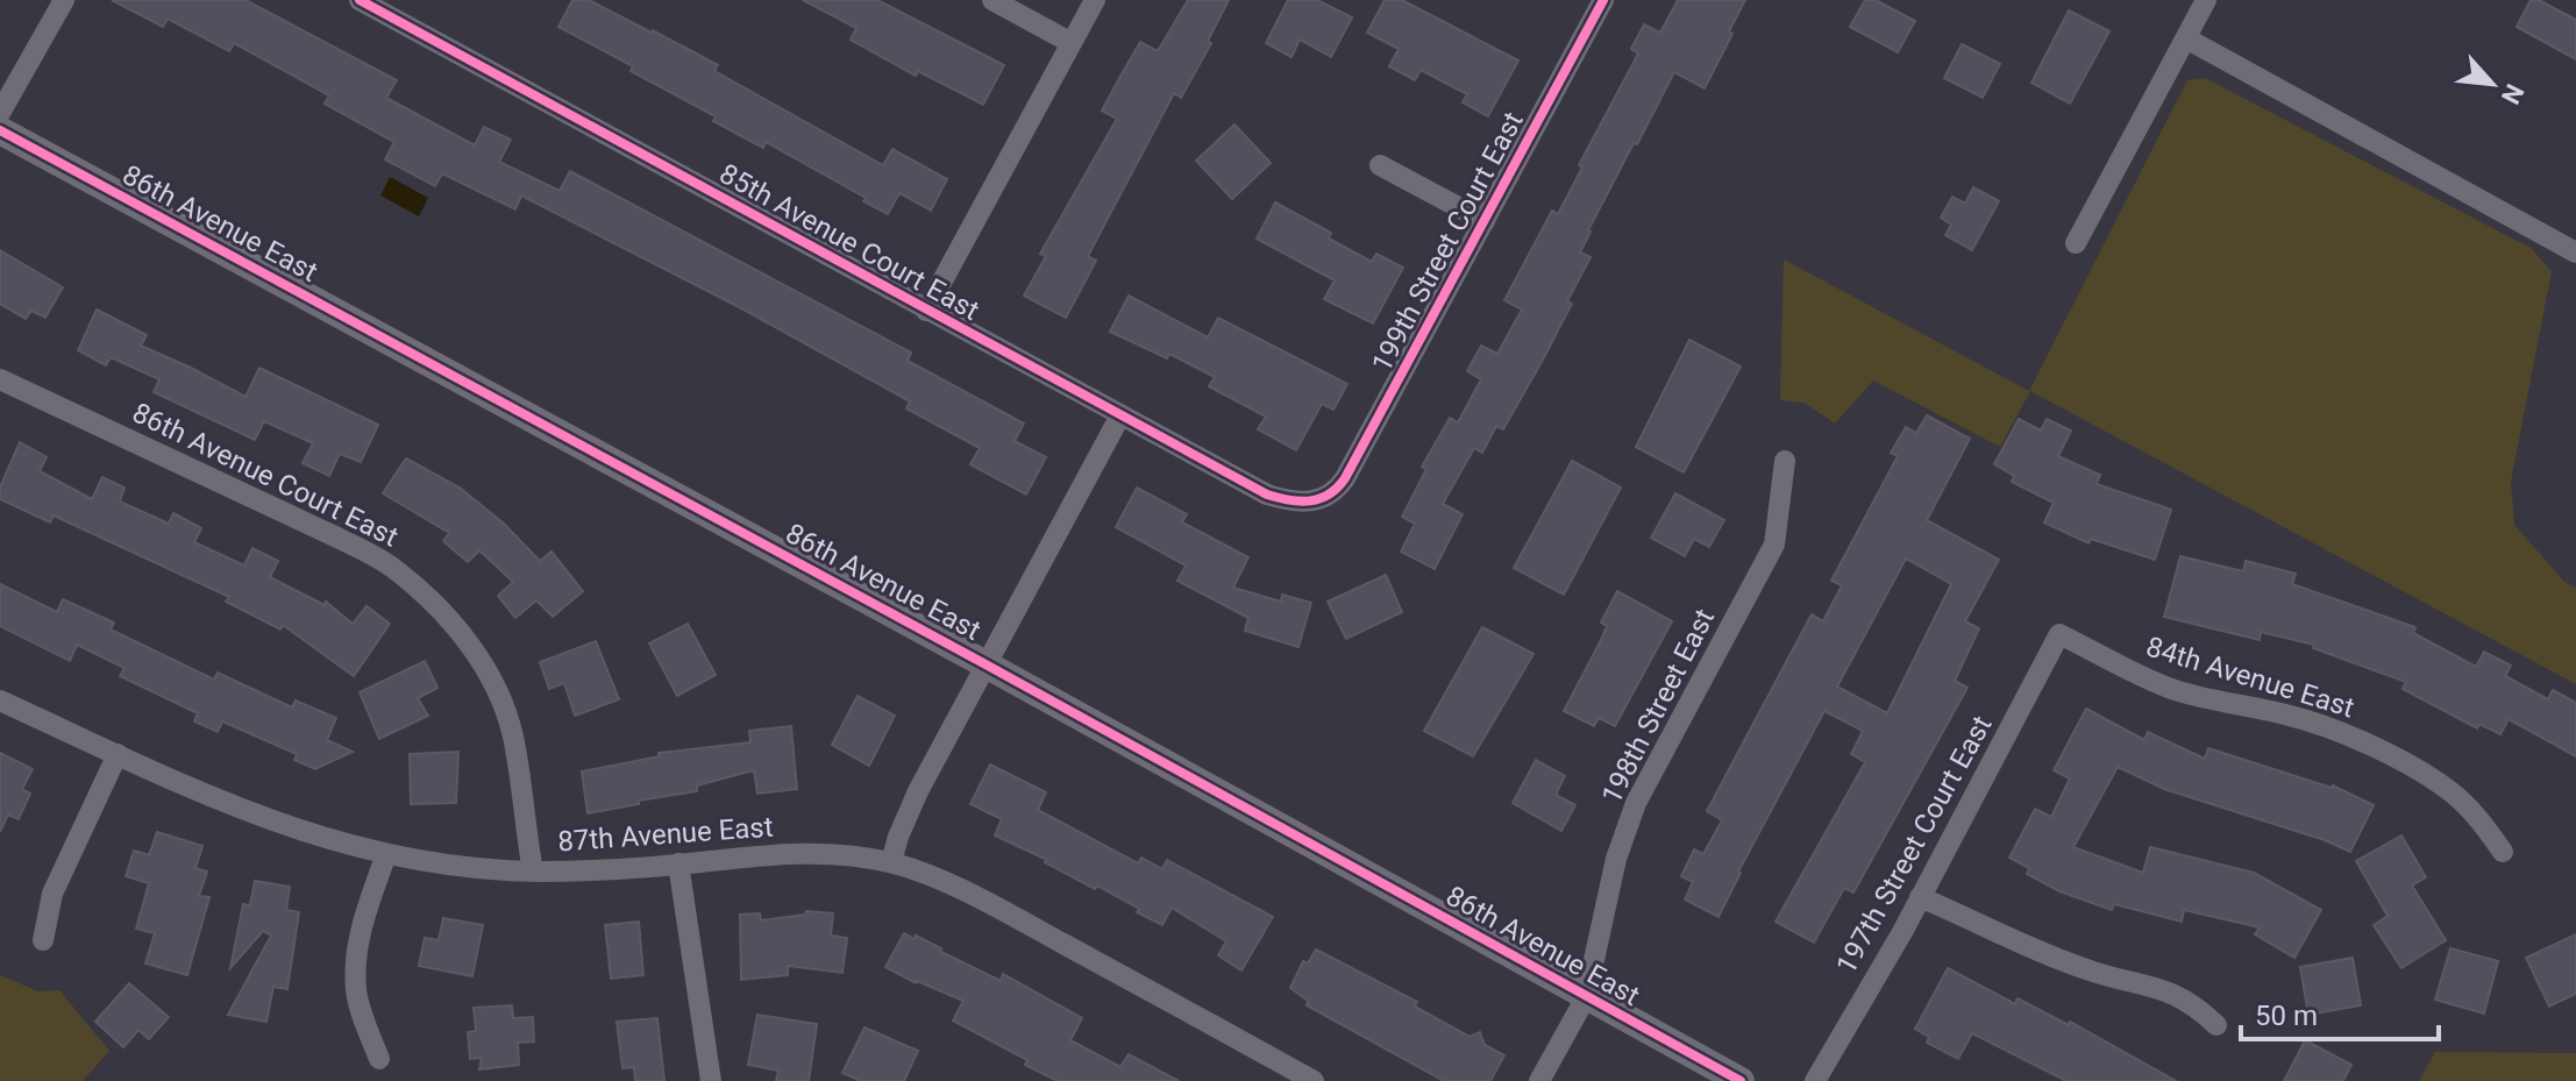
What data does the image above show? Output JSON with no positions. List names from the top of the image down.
{
  "streets": {
    "street": [
      "86th Avenue East",
      "85th Avenue Court East",
      "199th Street Court East",
      "86th Avenue Court East",
      "84th Avenue East",
      "198th Street East",
      "87th Avenue East",
      "197th Street Court East"
    ]
  },
  "crossings": [
    ["86th Avenue East", "198th Street East"],
    ["85th Avenue Court East", "199th Street Court East"],
    ["86th Avenue Court East", "87th Avenue East"],
    ["84th Avenue East", "197th Street Court East"]
  ],
  "scale_bar": "50 m",
  "north": "bottom right"
}
